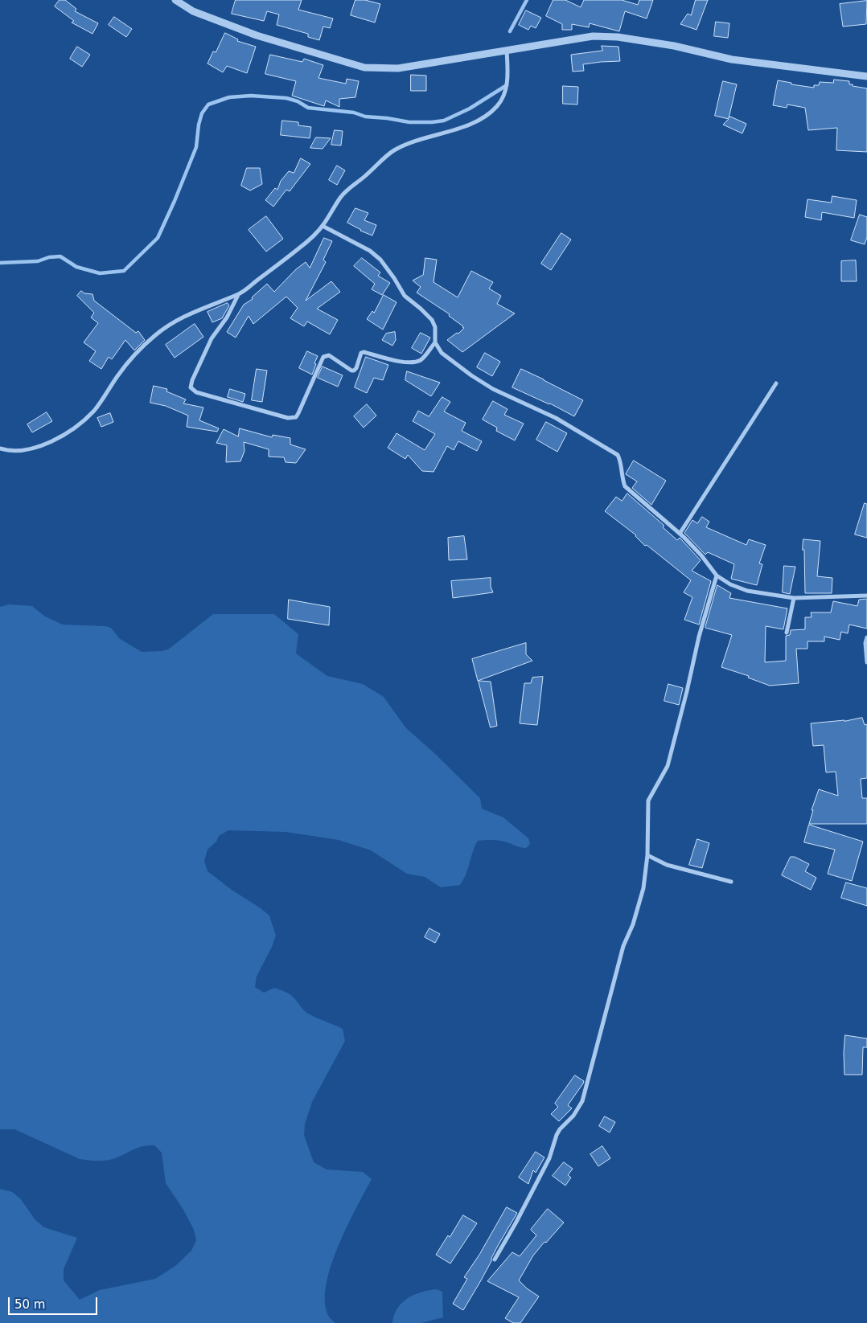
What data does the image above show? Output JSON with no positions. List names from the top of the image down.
{
  "scale_bar": "50 m"
}
